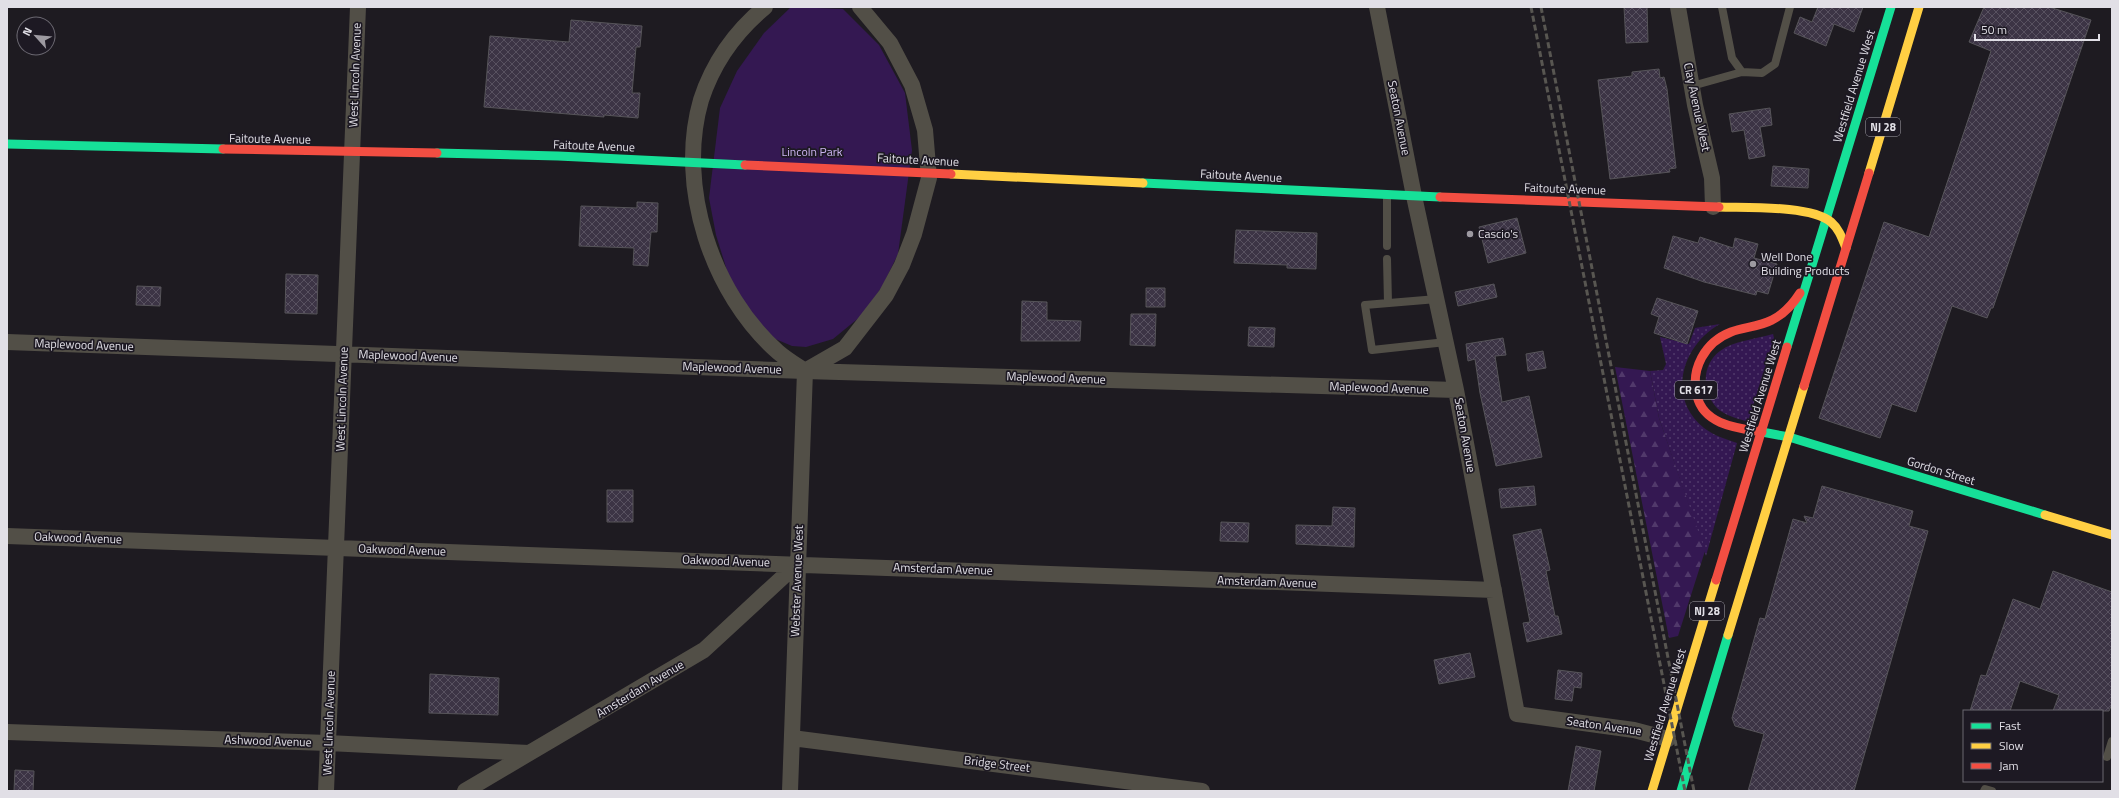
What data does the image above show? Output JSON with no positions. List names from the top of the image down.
{
  "streets": {
    "main road": [
      "Westfield Avenue West",
      "NJ 28",
      "Faitoute Avenue",
      "CR 617",
      "Gordon Street"
    ],
    "street": [
      "West Lincoln Avenue",
      "Clay Avenue West",
      "Seaton Avenue",
      "Maplewood Avenue",
      "Oakwood Avenue",
      "Amsterdam Avenue",
      "Webster Avenue West",
      "Ashwood Avenue",
      "Bridge Street"
    ]
  },
  "crossings": [
    ["West Lincoln Avenue", "Faitoute Avenue"],
    ["West Lincoln Avenue", "Maplewood Avenue"],
    ["West Lincoln Avenue", "Oakwood Avenue"],
    ["West Lincoln Avenue", "Ashwood Avenue"],
    ["Westfield Avenue West", "Seaton Avenue"],
    ["Westfield Avenue West", "Faitoute Avenue"],
    ["Westfield Avenue West", "CR 617"],
    ["Westfield Avenue West", "Gordon Street"],
    ["Clay Avenue West", "Faitoute Avenue"],
    ["Seaton Avenue", "Faitoute Avenue"],
    ["Seaton Avenue", "Maplewood Avenue"],
    ["Seaton Avenue", "Amsterdam Avenue"],
    ["NJ 28", "Gordon Street"],
    ["Maplewood Avenue", "Webster Avenue West"],
    ["CR 617", "Gordon Street"],
    ["Oakwood Avenue", "Amsterdam Avenue"],
    ["Oakwood Avenue", "Webster Avenue West"],
    ["Amsterdam Avenue", "Webster Avenue West"],
    ["Amsterdam Avenue", "Ashwood Avenue"],
    ["Webster Avenue West", "Bridge Street"]
  ],
  "parks": ["Lincoln Park"],
  "places": ["Cascio's", "Well Done Building Products"],
  "legend": ["Fast", "Slow", "Jam"],
  "scale_bar": "50 m",
  "north": "top left"
}
